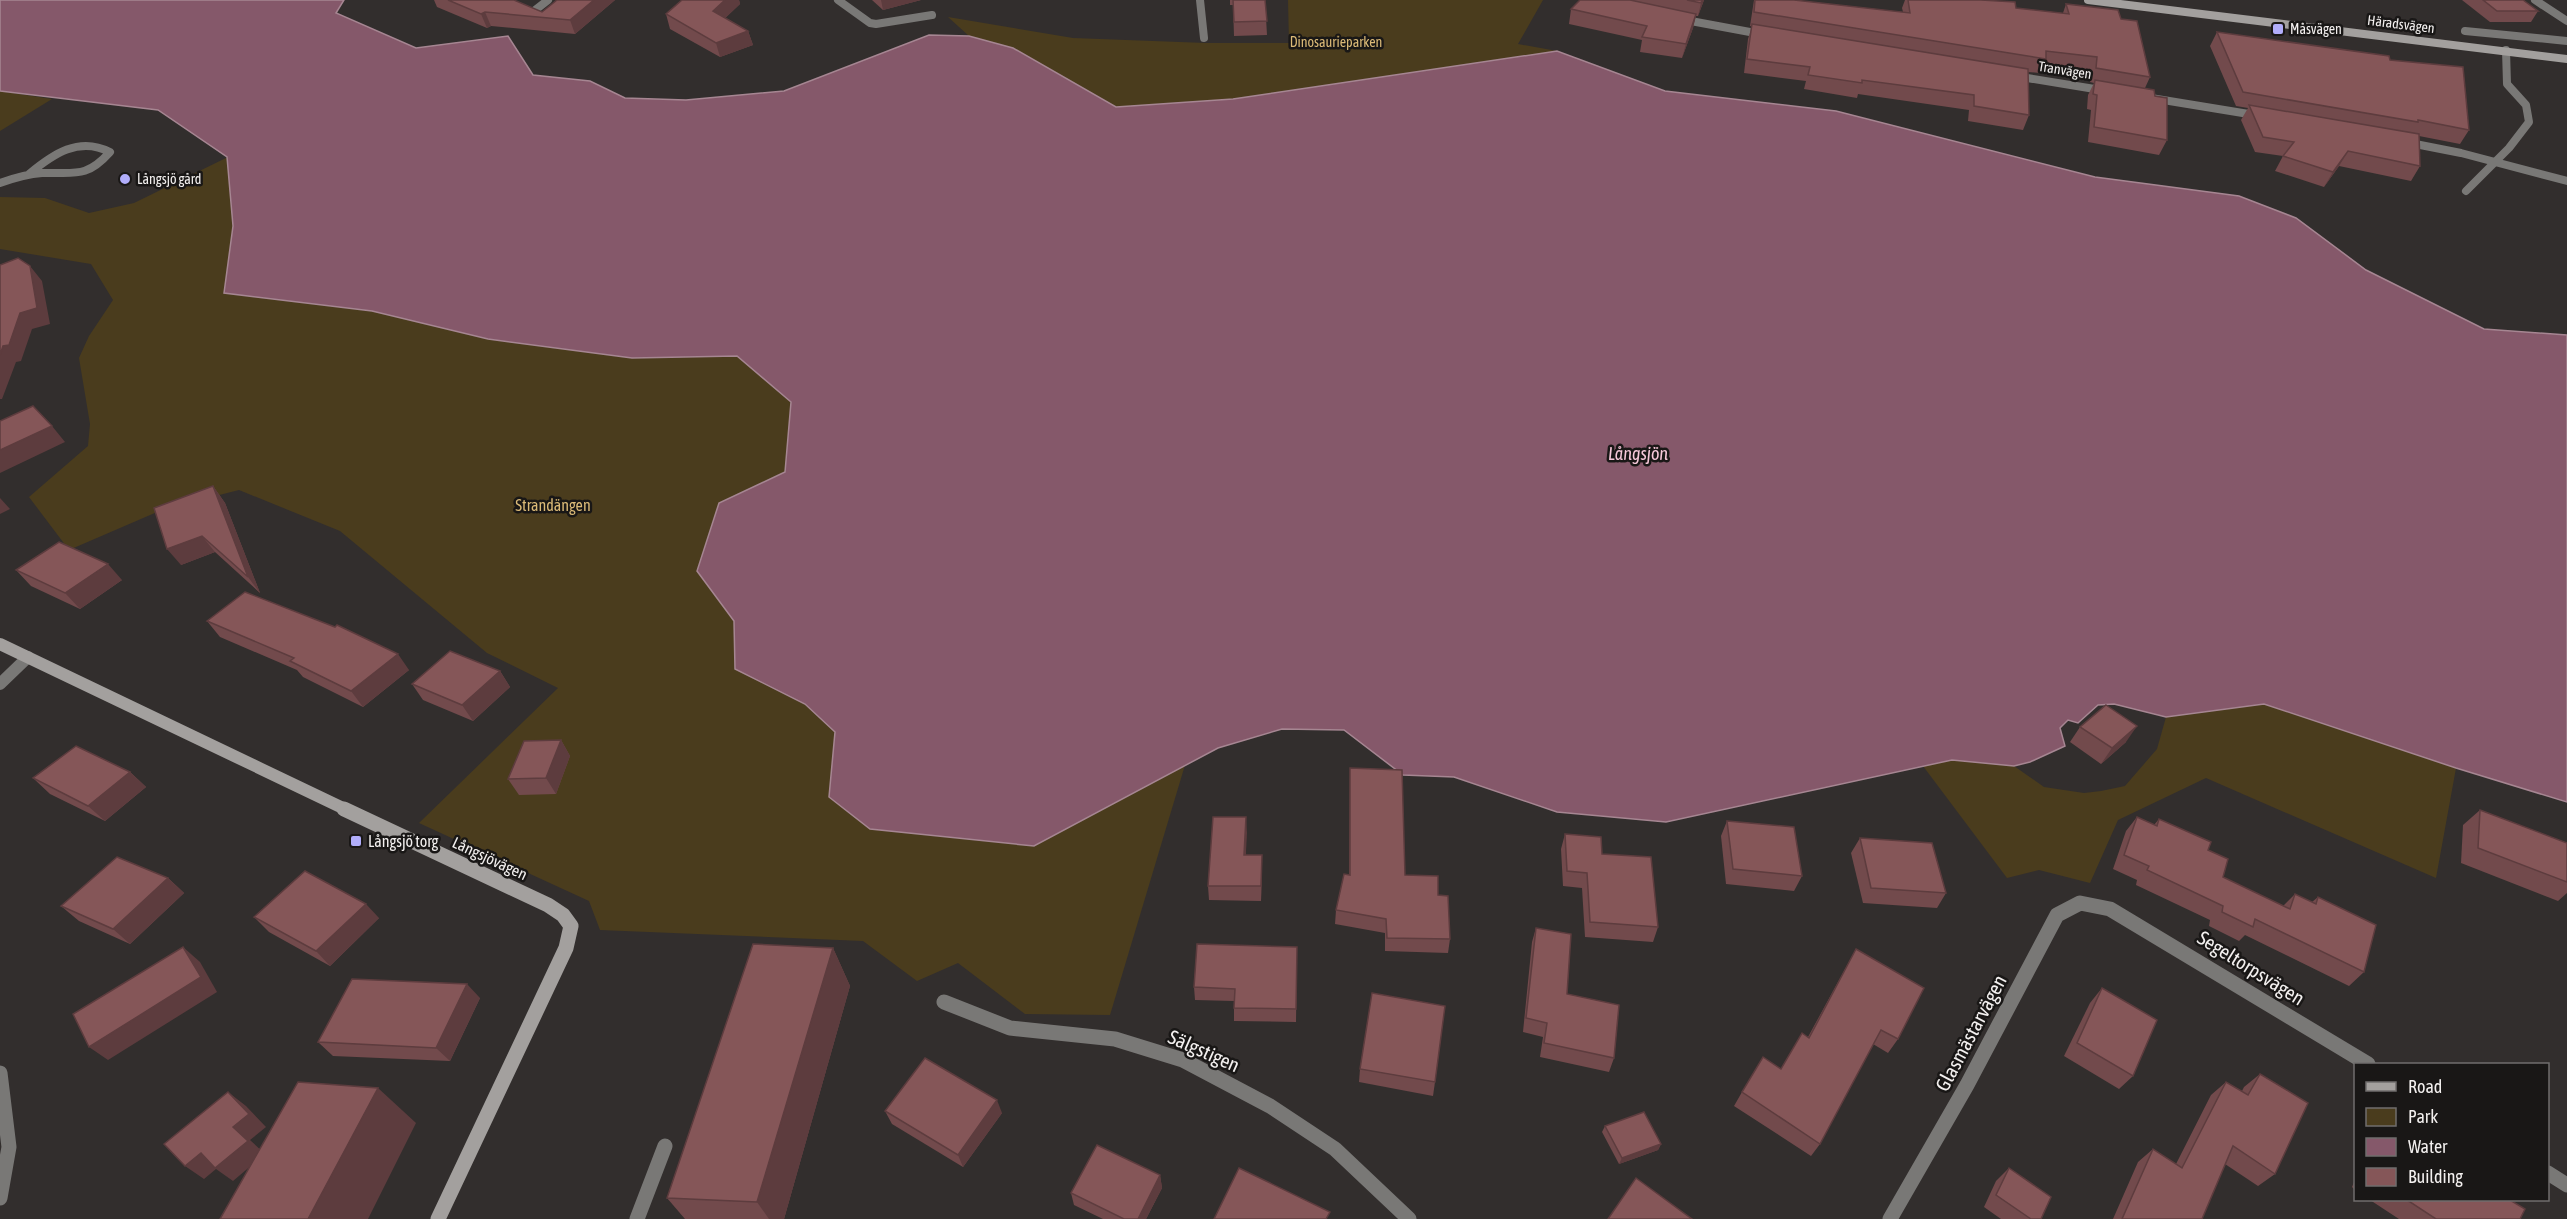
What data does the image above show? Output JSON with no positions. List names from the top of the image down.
{
  "streets": {
    "street": [
      "Häradsvägen",
      "Tranvägen",
      "Långsjövägen",
      "Segeltorpsvägen",
      "Glasmästarvägen",
      "Sälgstigen"
    ]
  },
  "crossings": [
    ["Segeltorpsvägen", "Glasmästarvägen"]
  ],
  "water": ["Långsjön"],
  "parks": ["Dinosaurieparken", "Strandängen"],
  "places": {
    "transit": ["Måsvägen", "Långsjö torg"],
    "other": ["Långsjö gård"]
  },
  "legend": [
    "Road",
    "Park",
    "Water",
    "Building"
  ]
}
